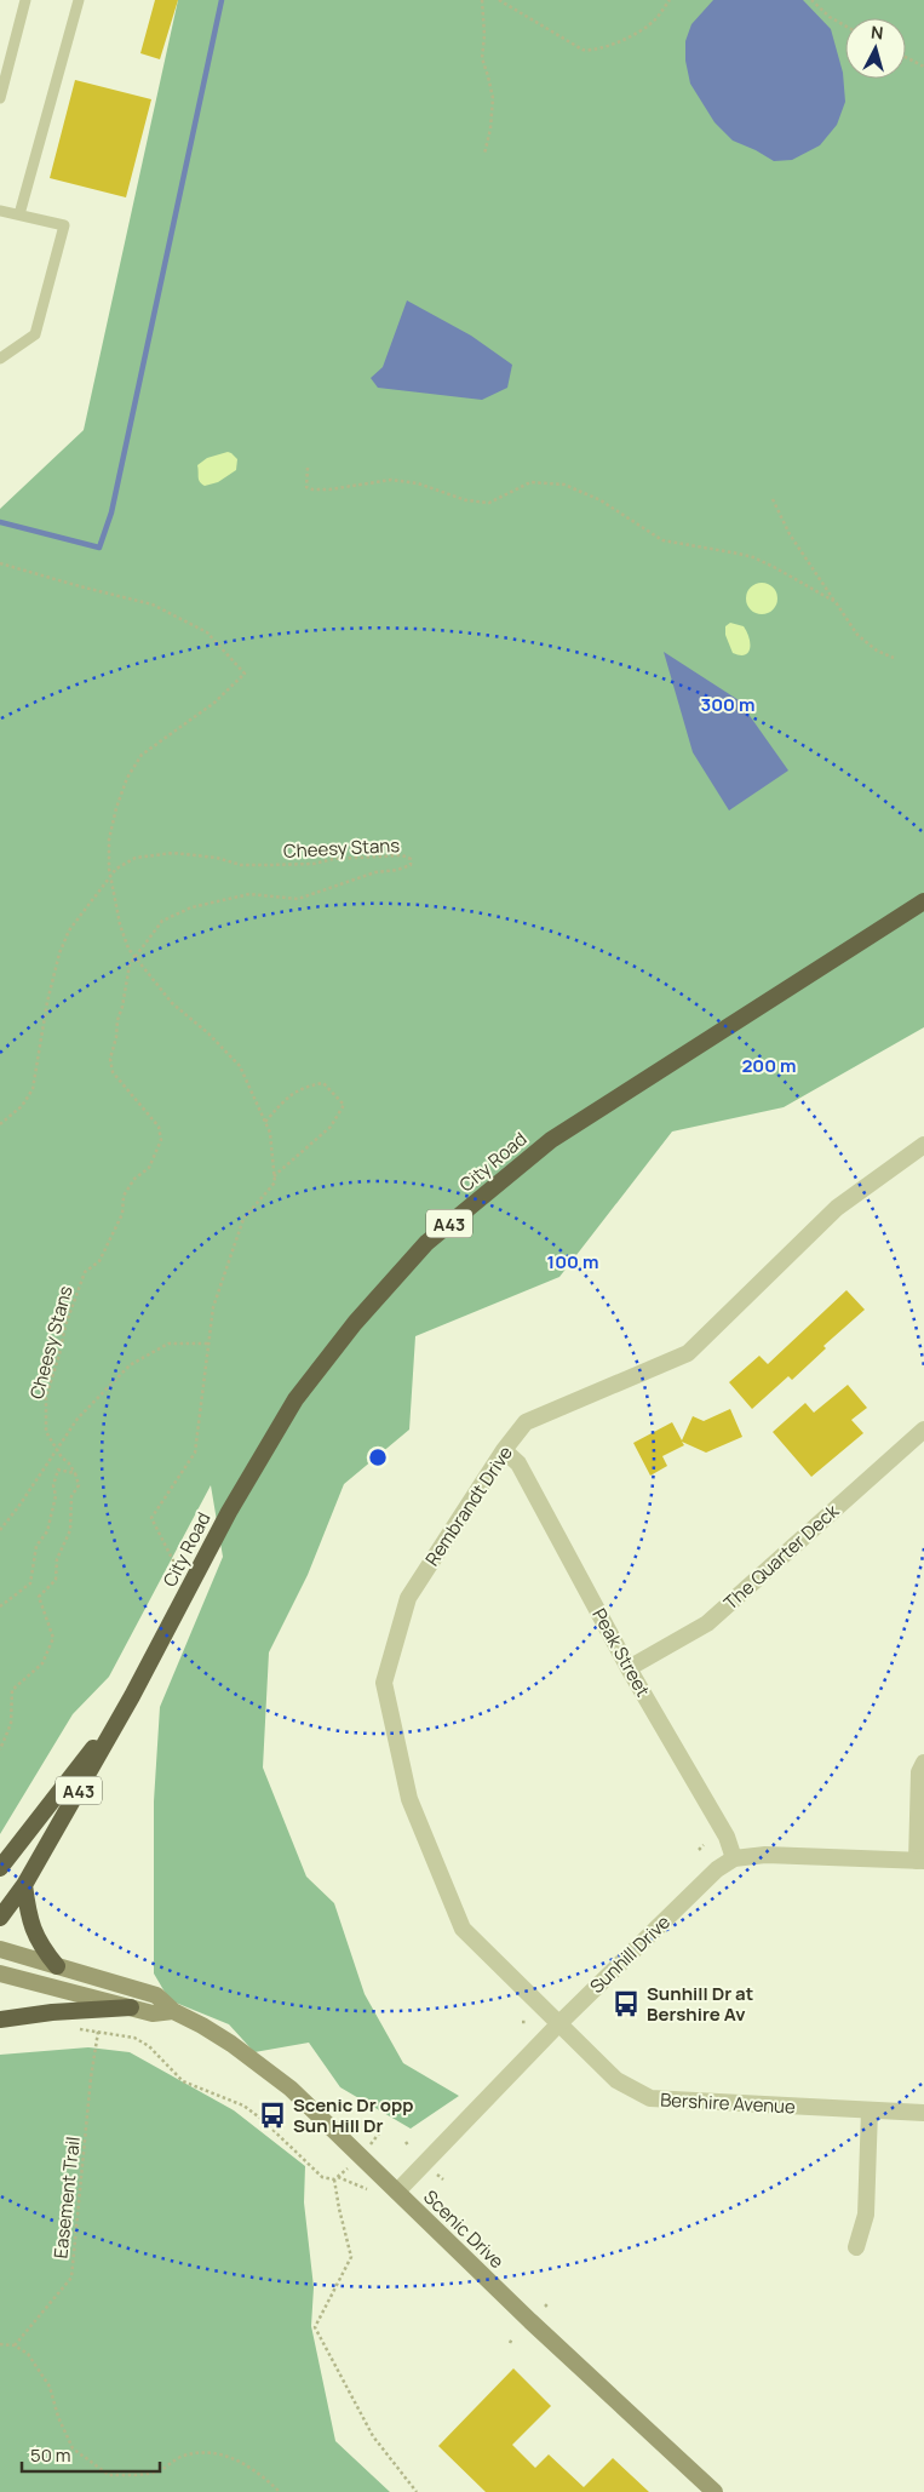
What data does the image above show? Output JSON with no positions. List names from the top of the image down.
{
  "streets": {
    "highway": ["City Road", "A43"],
    "main road": ["Scenic Drive"],
    "street": [
      "Rembrandt Drive",
      "The Quarter Deck",
      "Peak Street",
      "Sunhill Drive",
      "Bershire Avenue"
    ],
    "path": ["Cheesy Stans", "Easement Trail"]
  },
  "crossings": [
    ["Rembrandt Drive", "Peak Street"],
    ["Rembrandt Drive", "Sunhill Drive"],
    ["Rembrandt Drive", "Bershire Avenue"],
    ["The Quarter Deck", "Peak Street"],
    ["Peak Street", "Sunhill Drive"],
    ["Sunhill Drive", "Bershire Avenue"],
    ["Sunhill Drive", "Scenic Drive"]
  ],
  "places": {
    "bus stop": ["Sunhill Dr at Bershire Av", "Scenic Dr opp Sun Hill Dr"]
  },
  "scale_bar": "50 m",
  "north": "top",
  "rings": ["300 m", "200 m", "100 m"]
}
